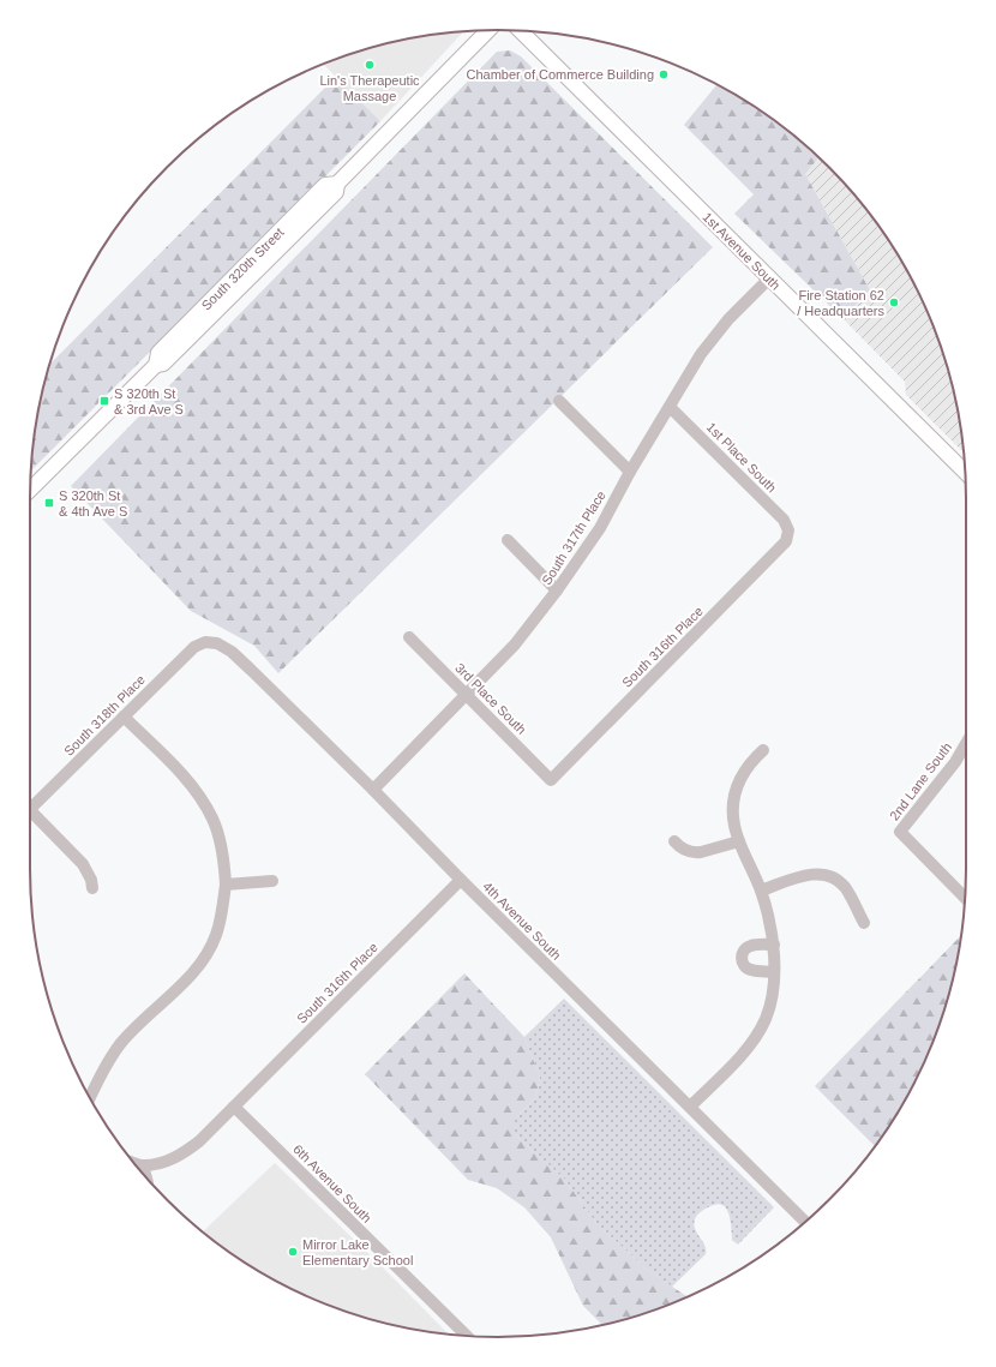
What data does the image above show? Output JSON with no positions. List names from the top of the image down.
{
  "streets": {
    "main road": ["1st Avenue South", "South 320th Street"],
    "street": [
      "1st Place South",
      "South 317th Place",
      "South 316th Place",
      "3rd Place South",
      "South 318th Place",
      "2nd Lane South",
      "4th Avenue South",
      "6th Avenue South"
    ]
  },
  "crossings": [
    ["1st Avenue South", "South 317th Place"],
    ["1st Place South", "South 317th Place"],
    ["1st Place South", "South 316th Place"],
    ["South 317th Place", "3rd Place South"],
    ["South 317th Place", "4th Avenue South"],
    ["South 316th Place", "3rd Place South"],
    ["South 316th Place", "4th Avenue South"],
    ["South 316th Place", "6th Avenue South"],
    ["South 318th Place", "4th Avenue South"]
  ],
  "places": {
    "other": [
      "Lin's Therapeutic Massage",
      "Chamber of Commerce Building",
      "Fire Station 62 / Headquarters",
      "Mirror Lake Elementary School"
    ],
    "transit": ["S 320th St & 3rd Ave S", "S 320th St & 4th Ave S"]
  }
}
